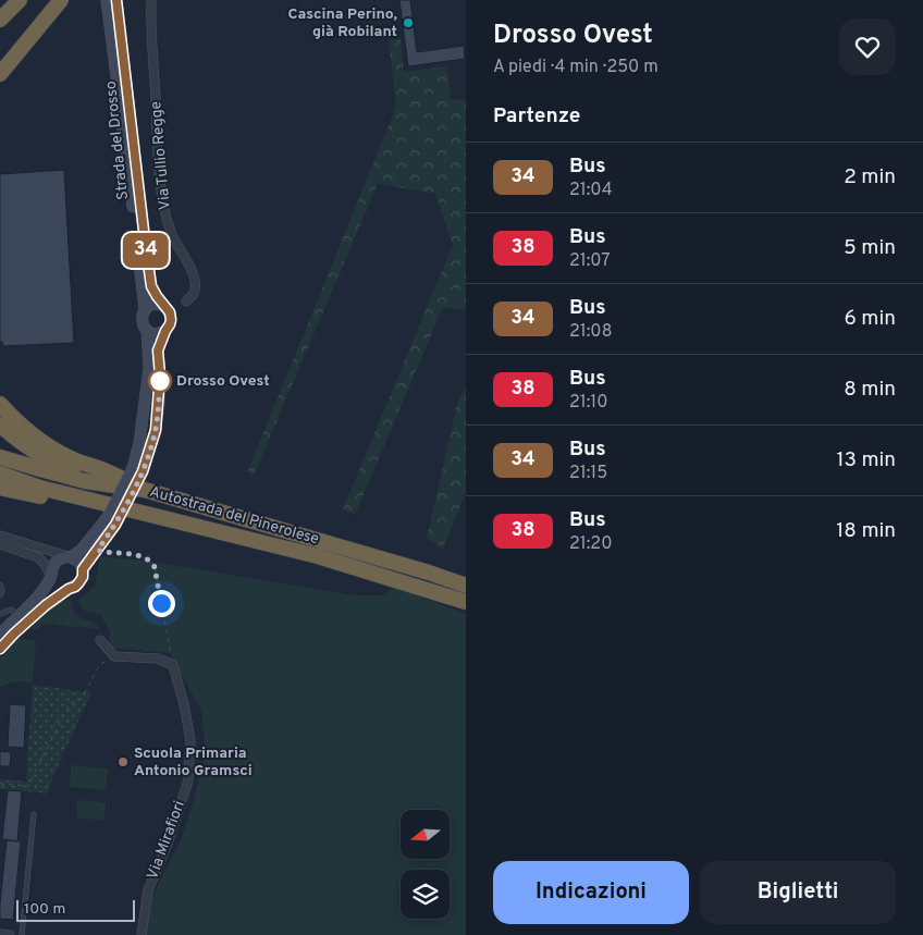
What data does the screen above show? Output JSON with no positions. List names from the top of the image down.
{
  "streets": {
    "highway": ["Autostrada del Pinerolese"],
    "street": ["Strada del Drosso", "Via Tullio Regge", "Via Mirafiori"]
  },
  "places": ["Cascina Perino, già Robilant", "Drosso Ovest", "Scuola Primaria Antonio Gramsci"],
  "lines": ["bus line 34"],
  "scale_bar": "100 m",
  "north": "left",
  "page": {
    "on_map": "34",
    "heading": [
      ["Drosso Ovest", "A piedi · 4 min · 250 m"],
      "Partenze"
    ],
    "list": [
      {
        "mark": "34",
        "name": "Bus",
        "note": "21:04",
        "value": "2 min"
      },
      {
        "mark": "38",
        "name": "Bus",
        "note": "21:07",
        "value": "5 min"
      },
      {
        "mark": "34",
        "name": "Bus",
        "note": "21:08",
        "value": "6 min"
      },
      {
        "mark": "38",
        "name": "Bus",
        "note": "21:10",
        "value": "8 min"
      },
      {
        "mark": "34",
        "name": "Bus",
        "note": "21:15",
        "value": "13 min"
      },
      {
        "mark": "38",
        "name": "Bus",
        "note": "21:20",
        "value": "18 min"
      }
    ],
    "buttons": ["Indicazioni", "Biglietti"],
    "scale": "100 m"
  }
}
